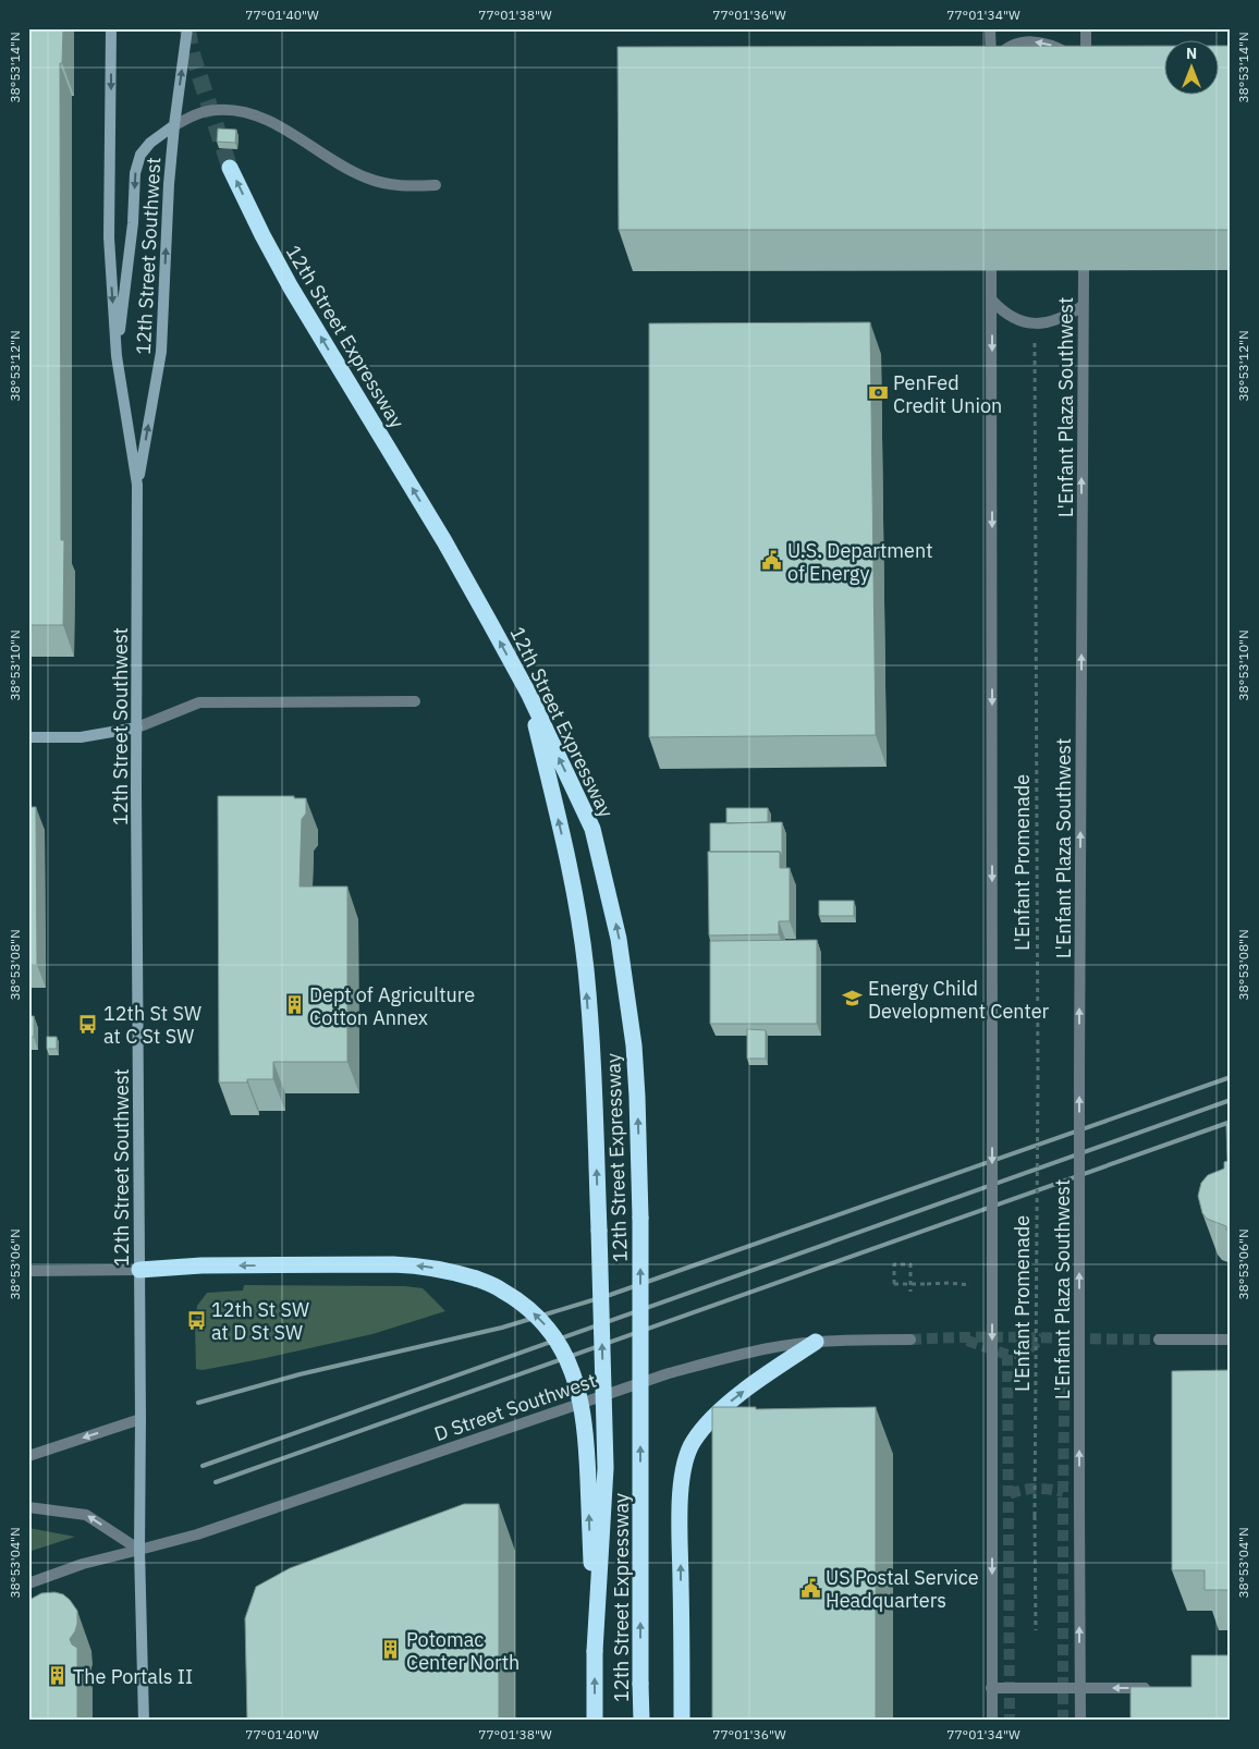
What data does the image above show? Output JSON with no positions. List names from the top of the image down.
{
  "streets": {
    "highway": ["12th Street Expressway"],
    "main road": ["12th Street Southwest"],
    "street": ["L'Enfant Plaza Southwest", "D Street Southwest"],
    "path": ["L'Enfant Promenade"]
  },
  "crossings": [
    ["12th Street Southwest", "D Street Southwest"]
  ],
  "places": {
    "bank": ["PenFed Credit Union"],
    "public building": ["U.S. Department of Energy", "US Postal Service Headquarters"],
    "school or university": ["Energy Child Development Center"],
    "building": ["Dept of Agriculture Cotton Annex", "Potomac Center North", "The Portals II"],
    "bus stop": ["12th St SW at C St SW", "12th St SW at D St SW"]
  },
  "north": "top",
  "coordinates": [
    "77°01'40\"W",
    "77°01'38\"W",
    "77°01'36\"W",
    "77°01'34\"W",
    "38°53'14\"N",
    "38°53'12\"N",
    "38°53'10\"N",
    "38°53'08\"N",
    "38°53'06\"N",
    "38°53'04\"N"
  ]
}
